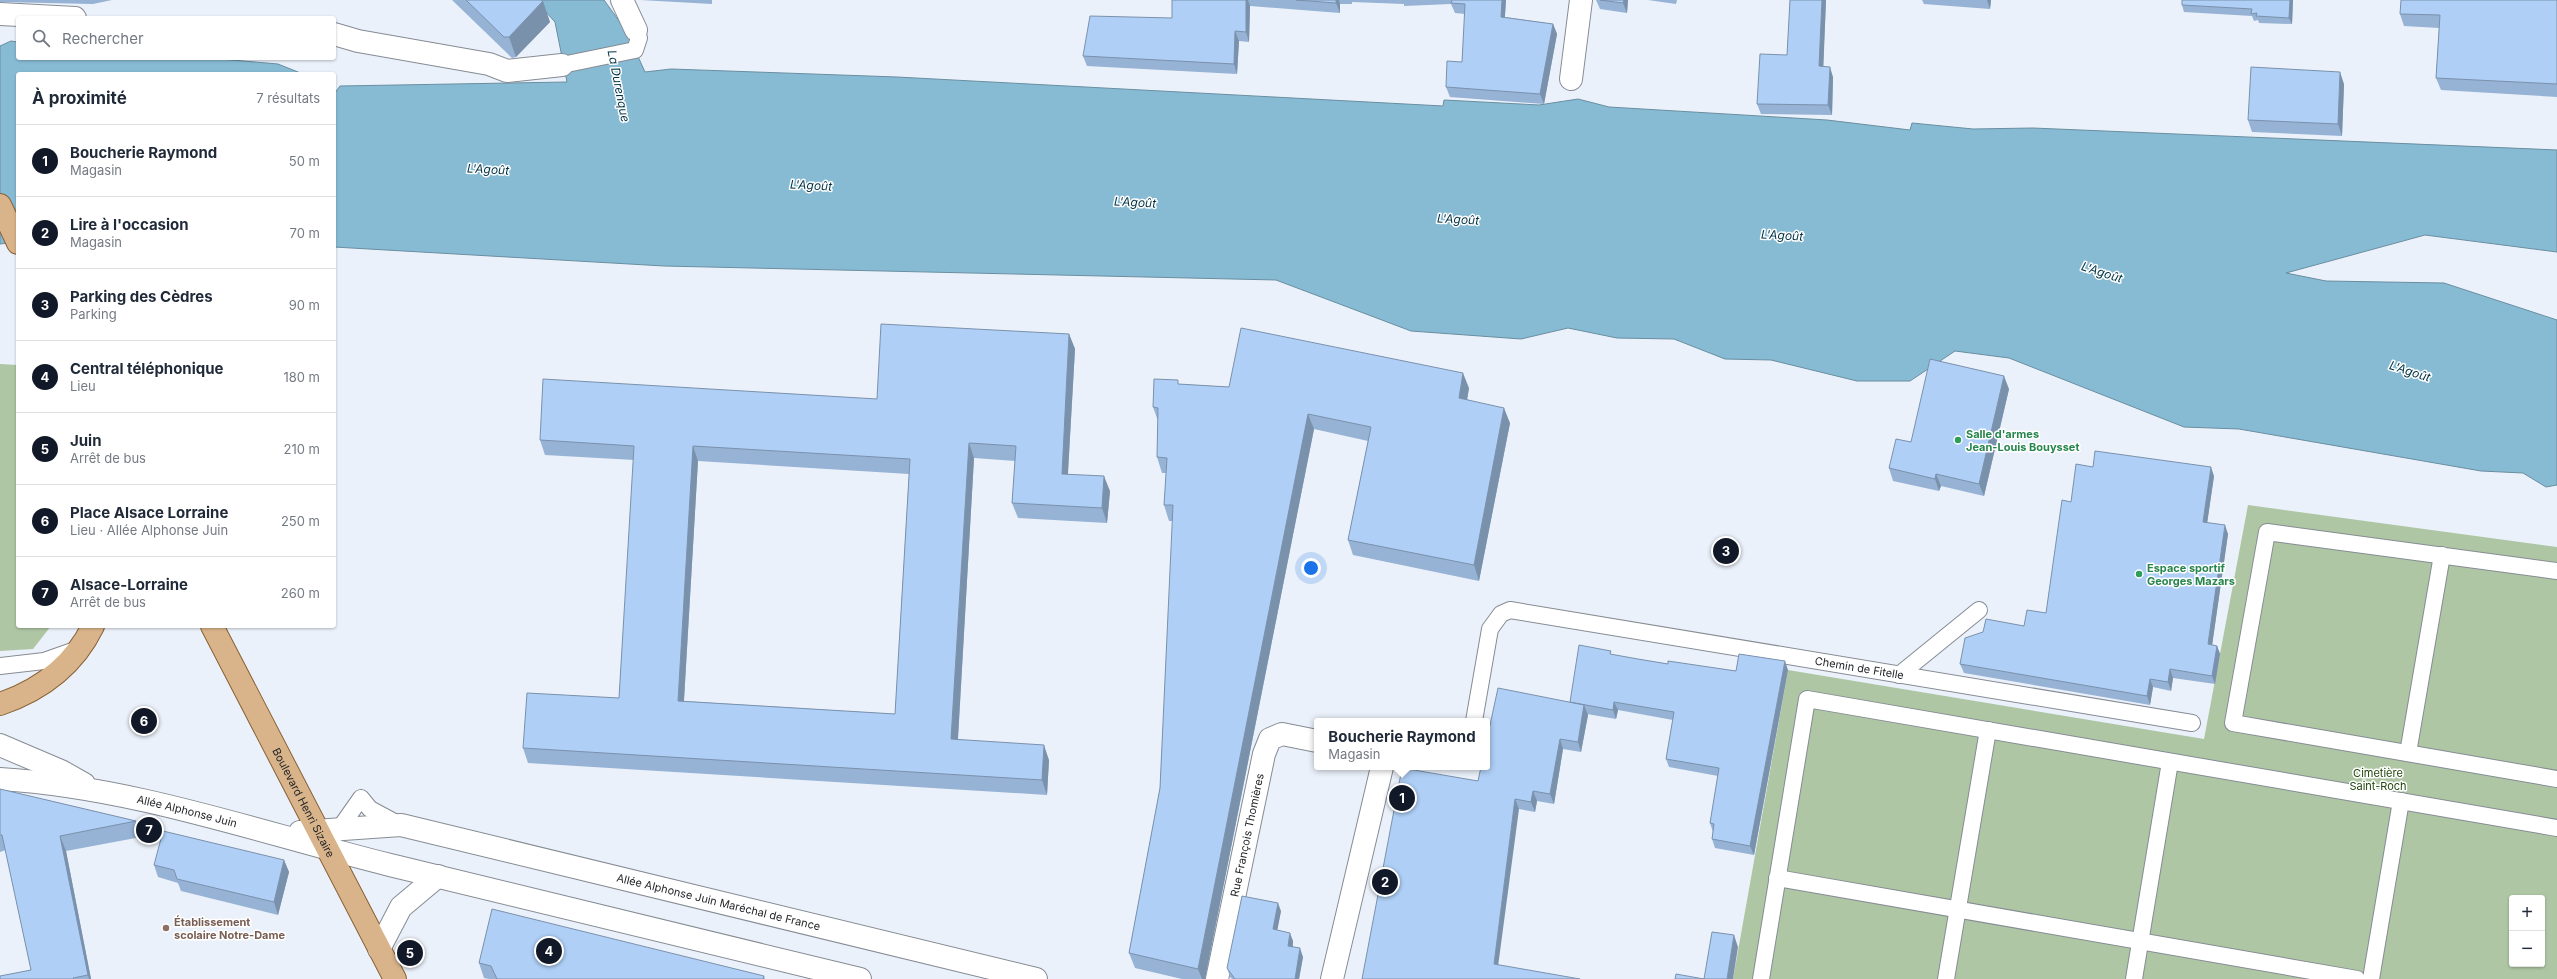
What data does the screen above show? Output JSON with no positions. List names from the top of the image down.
{
  "streets": {
    "main road": [
      "Boulevard Henri Sizaire",
      "Allée Alphonse Juin",
      "Rue François Thomières",
      "Allée Alphonse Juin Maréchal de France"
    ],
    "lane": ["Chemin de Fitelle"]
  },
  "crossings": [
    ["Boulevard Henri Sizaire", "Allée Alphonse Juin"],
    ["Allée Alphonse Juin", "Allée Alphonse Juin Maréchal de France"]
  ],
  "water": ["La Durenque", "L'Agoût"],
  "parks": ["Cimetière Saint-Roch"],
  "places": ["Salle d'armes Jean-Louis Bouysset", "Espace sportif Georges Mazars", "Établissement scolaire Notre-Dame"],
  "page": {
    "search": "Rechercher",
    "heading": ["À proximité", "7 résultats"],
    "list": [
      {
        "mark": "1",
        "name": "Boucherie Raymond",
        "note": "Magasin",
        "value": "50 m"
      },
      {
        "mark": "2",
        "name": "Lire à l'occasion",
        "note": "Magasin",
        "value": "70 m"
      },
      {
        "mark": "3",
        "name": "Parking des Cèdres",
        "note": "Parking",
        "value": "90 m"
      },
      {
        "mark": "4",
        "name": "Central téléphonique",
        "note": "Lieu",
        "value": "180 m"
      },
      {
        "mark": "5",
        "name": "Juin",
        "note": "Arrêt de bus",
        "value": "210 m"
      },
      {
        "mark": "6",
        "name": "Place Alsace Lorraine",
        "note": "Lieu · Allée Alphonse Juin",
        "value": "250 m"
      },
      {
        "mark": "7",
        "name": "Alsace-Lorraine",
        "note": "Arrêt de bus",
        "value": "260 m"
      }
    ],
    "pins": [
      "3",
      "6",
      "1",
      "7",
      "2",
      "4",
      "5"
    ],
    "popup": ["Boucherie Raymond", "Magasin"],
    "map_buttons": ["+", "−"]
  }
}
